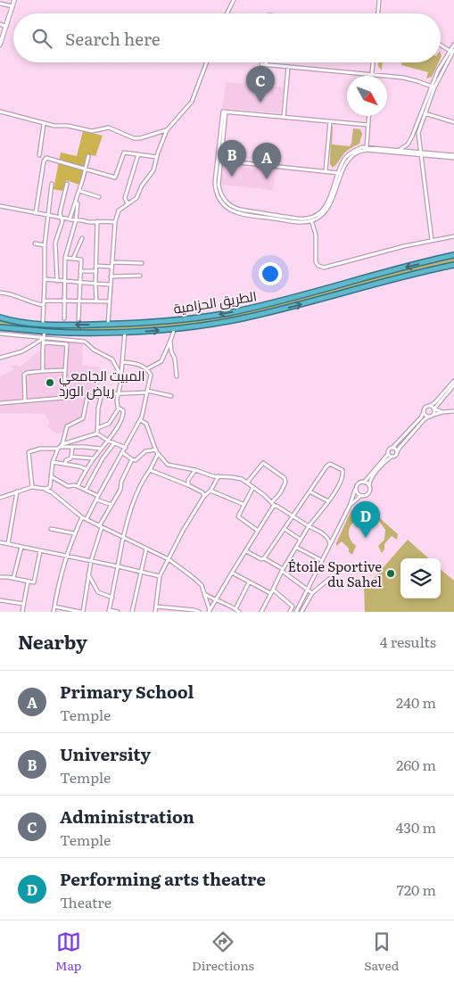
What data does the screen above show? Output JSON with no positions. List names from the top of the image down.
{
  "streets": {
    "highway": ["الطريق الحزامية"]
  },
  "places": ["المبيت الجامعي رياض الورد", "Étoile Sportive du Sahel"],
  "north": "bottom right",
  "page": {
    "search": "Search here",
    "pins": [
      "C",
      "B",
      "A",
      "D"
    ],
    "heading": ["Nearby", "4 results"],
    "list": [
      {
        "mark": "A",
        "name": "Primary School",
        "note": "Temple",
        "value": "240 m"
      },
      {
        "mark": "B",
        "name": "University",
        "note": "Temple",
        "value": "260 m"
      },
      {
        "mark": "C",
        "name": "Administration",
        "note": "Temple",
        "value": "430 m"
      },
      {
        "mark": "D",
        "name": "Performing arts theatre",
        "note": "Theatre",
        "value": "720 m"
      }
    ],
    "nav": ["Map", "Directions", "Saved"]
  }
}
